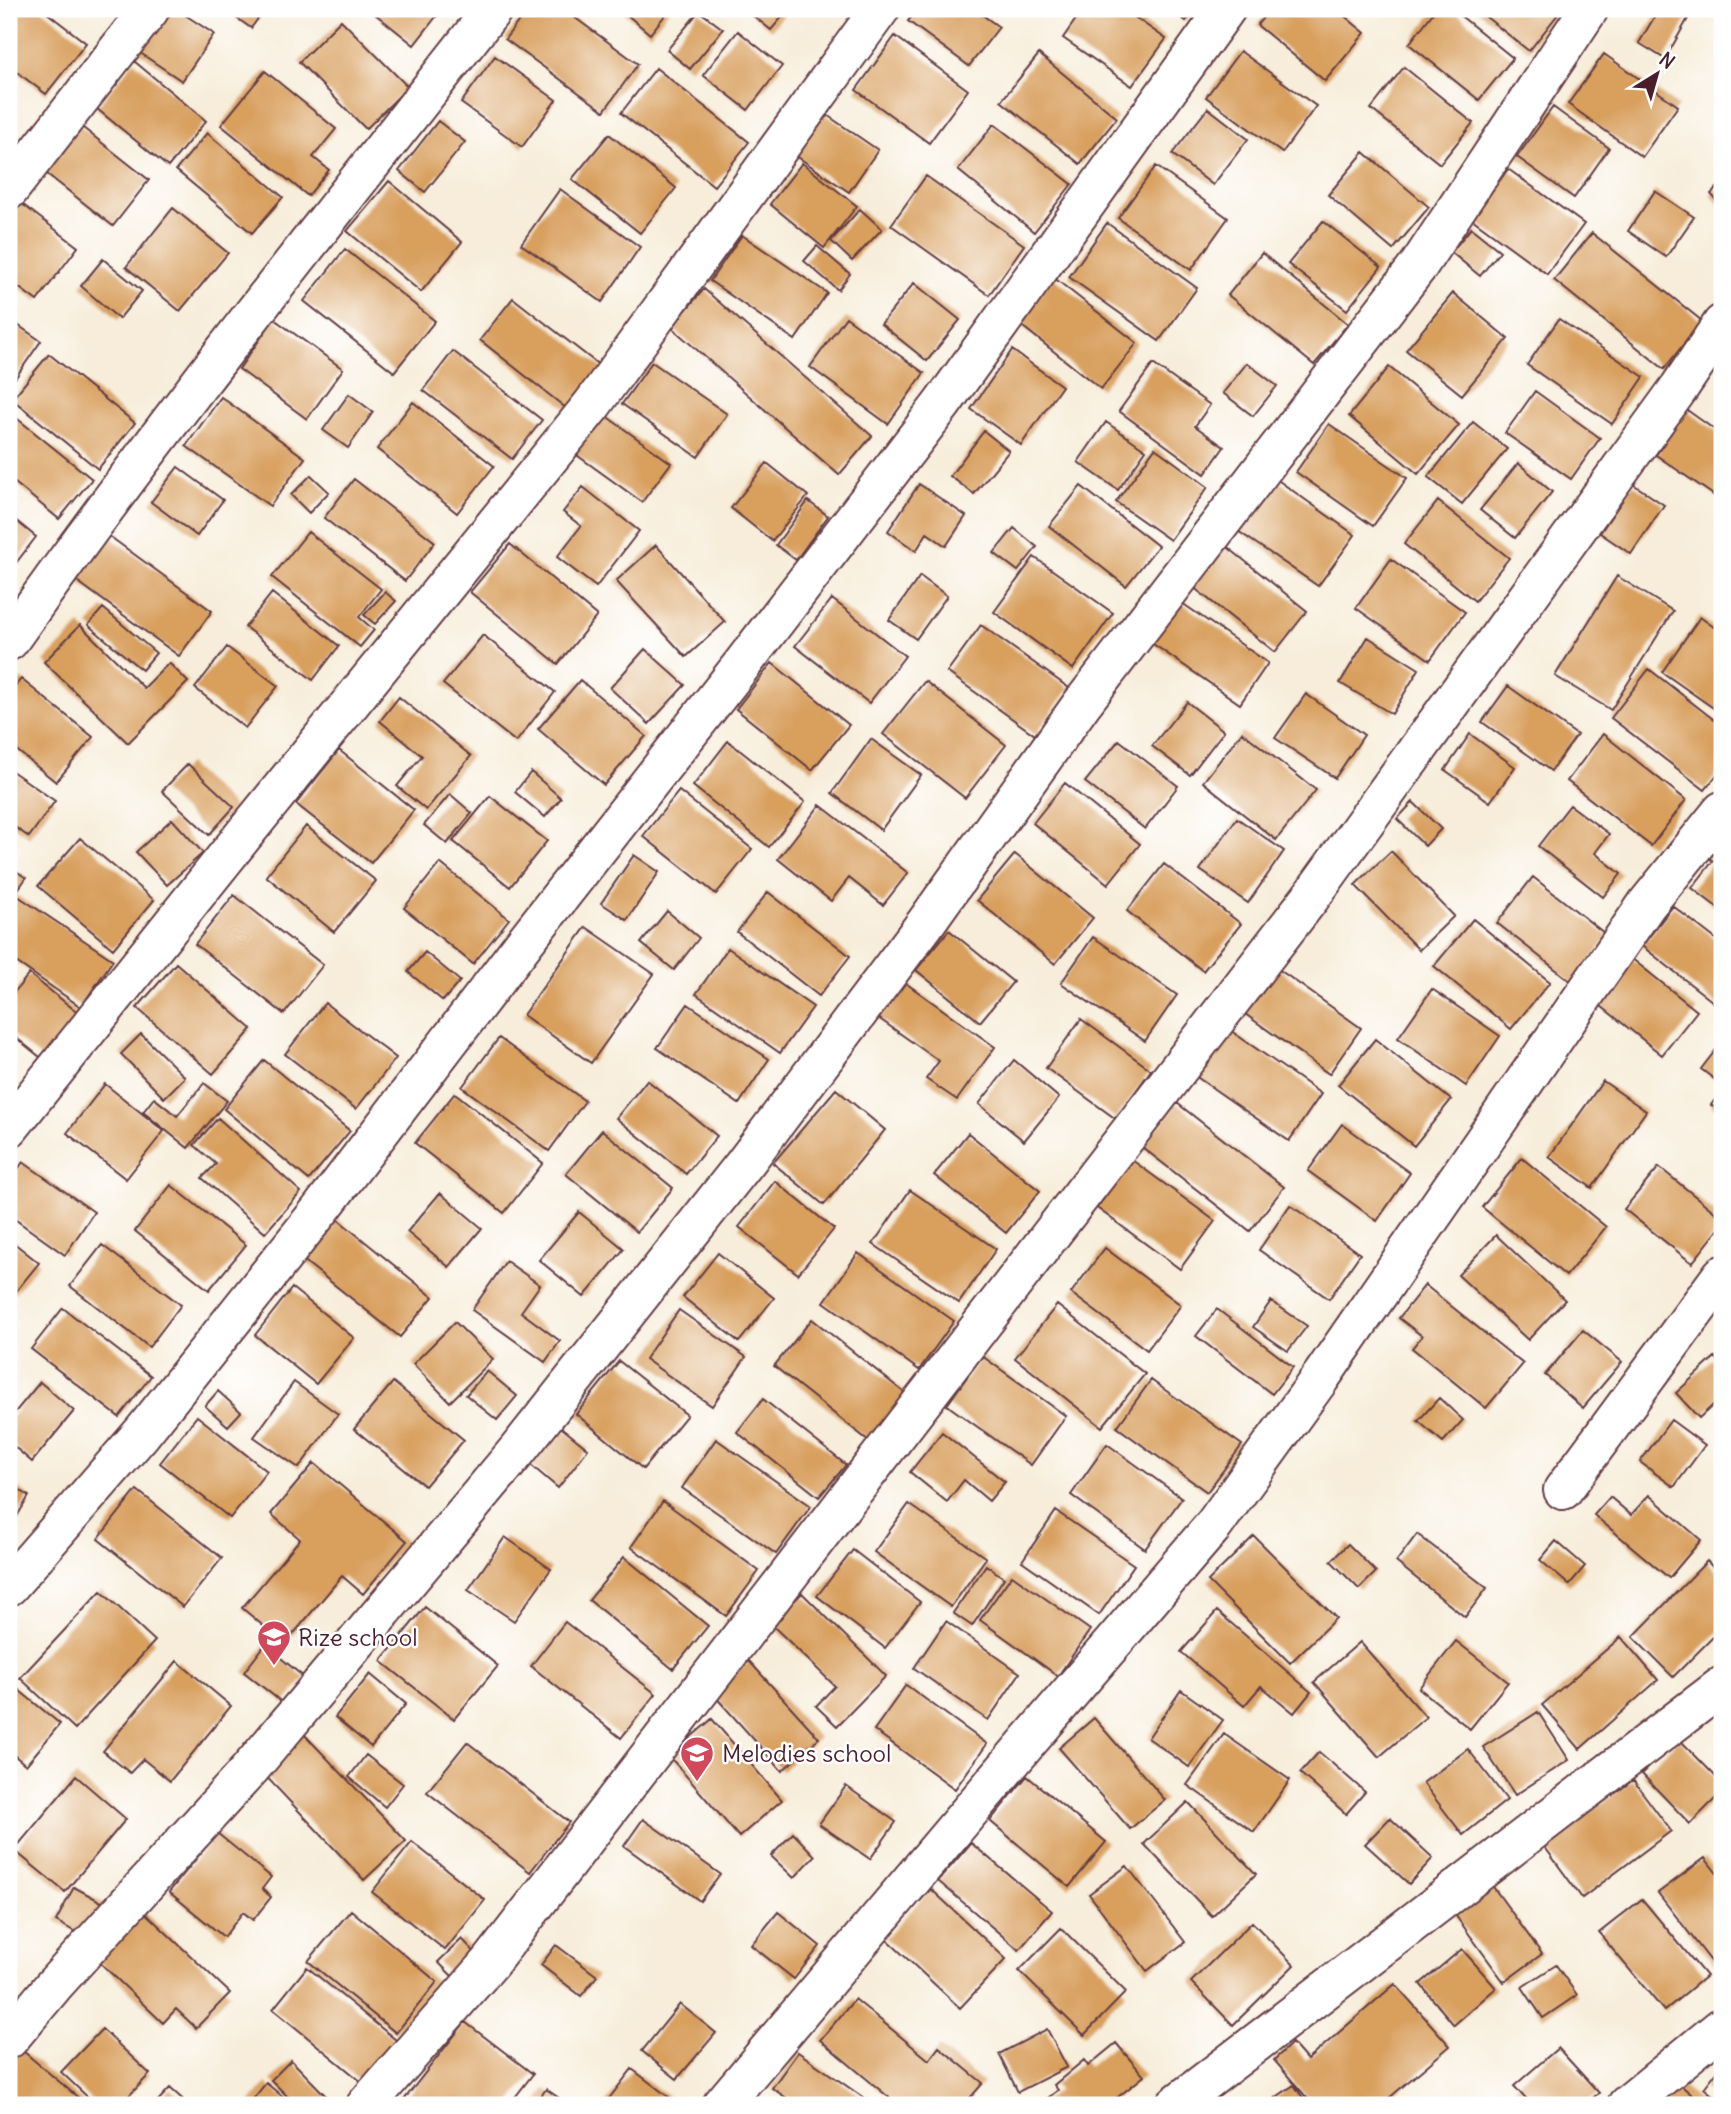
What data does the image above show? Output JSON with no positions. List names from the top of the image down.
{
  "places": {
    "school or university": ["Rize school", "Melodies school"]
  },
  "north": "top right"
}
